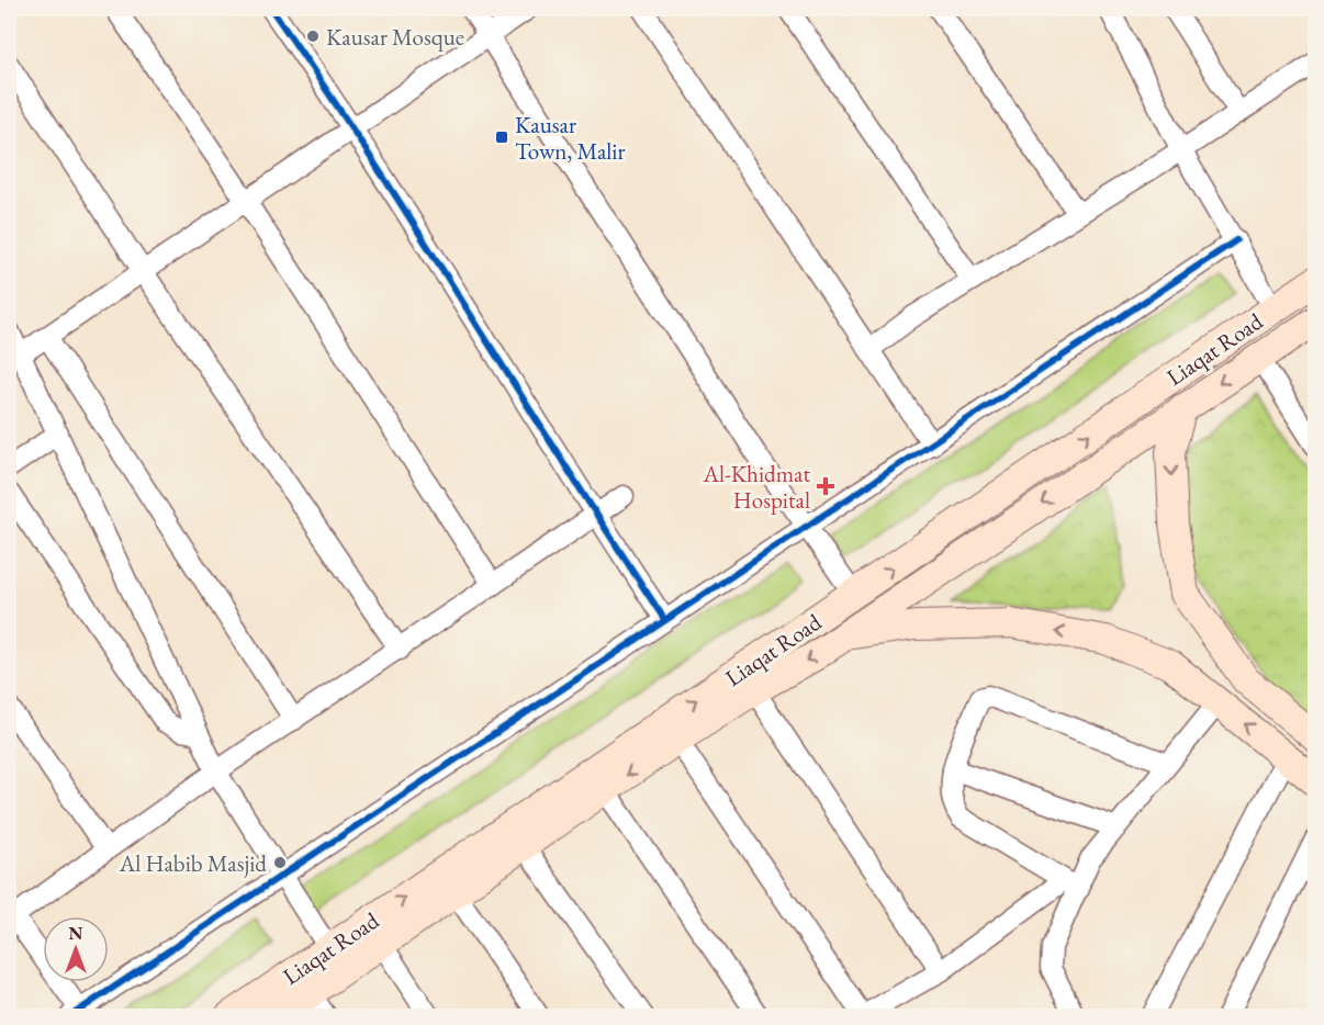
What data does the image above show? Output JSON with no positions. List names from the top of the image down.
{
  "streets": {
    "main road": ["Liaqat Road"]
  },
  "places": {
    "other": ["Kausar Mosque", "Al Habib Masjid"],
    "transit": ["Kausar Town, Malir"],
    "health": ["Al-Khidmat Hospital"]
  },
  "north": "top"
}
